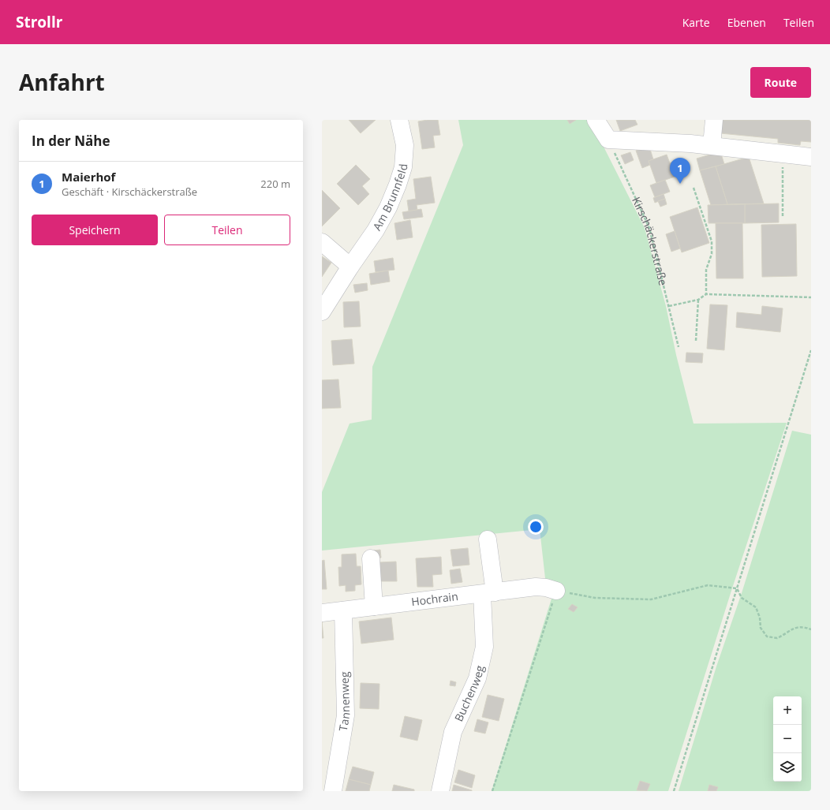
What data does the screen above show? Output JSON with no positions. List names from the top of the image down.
{
  "streets": {
    "street": [
      "Am Brunnfeld",
      "Hochrain",
      "Buchenweg",
      "Tannenweg"
    ],
    "path": ["Kirschäckerstraße"]
  },
  "crossings": [
    ["Hochrain", "Buchenweg"],
    ["Hochrain", "Tannenweg"]
  ],
  "page": {
    "header": "Strollr",
    "nav": ["Karte", "Ebenen", "Teilen"],
    "title": "Anfahrt",
    "buttons": [
      "Route",
      ["Speichern", "Teilen"]
    ],
    "heading": "In der Nähe",
    "pins": "1",
    "list": [
      {
        "mark": "1",
        "name": "Maierhof",
        "note": "Geschäft · Kirschäckerstraße",
        "value": "220 m"
      }
    ],
    "map_buttons": ["+", "−"]
  }
}
